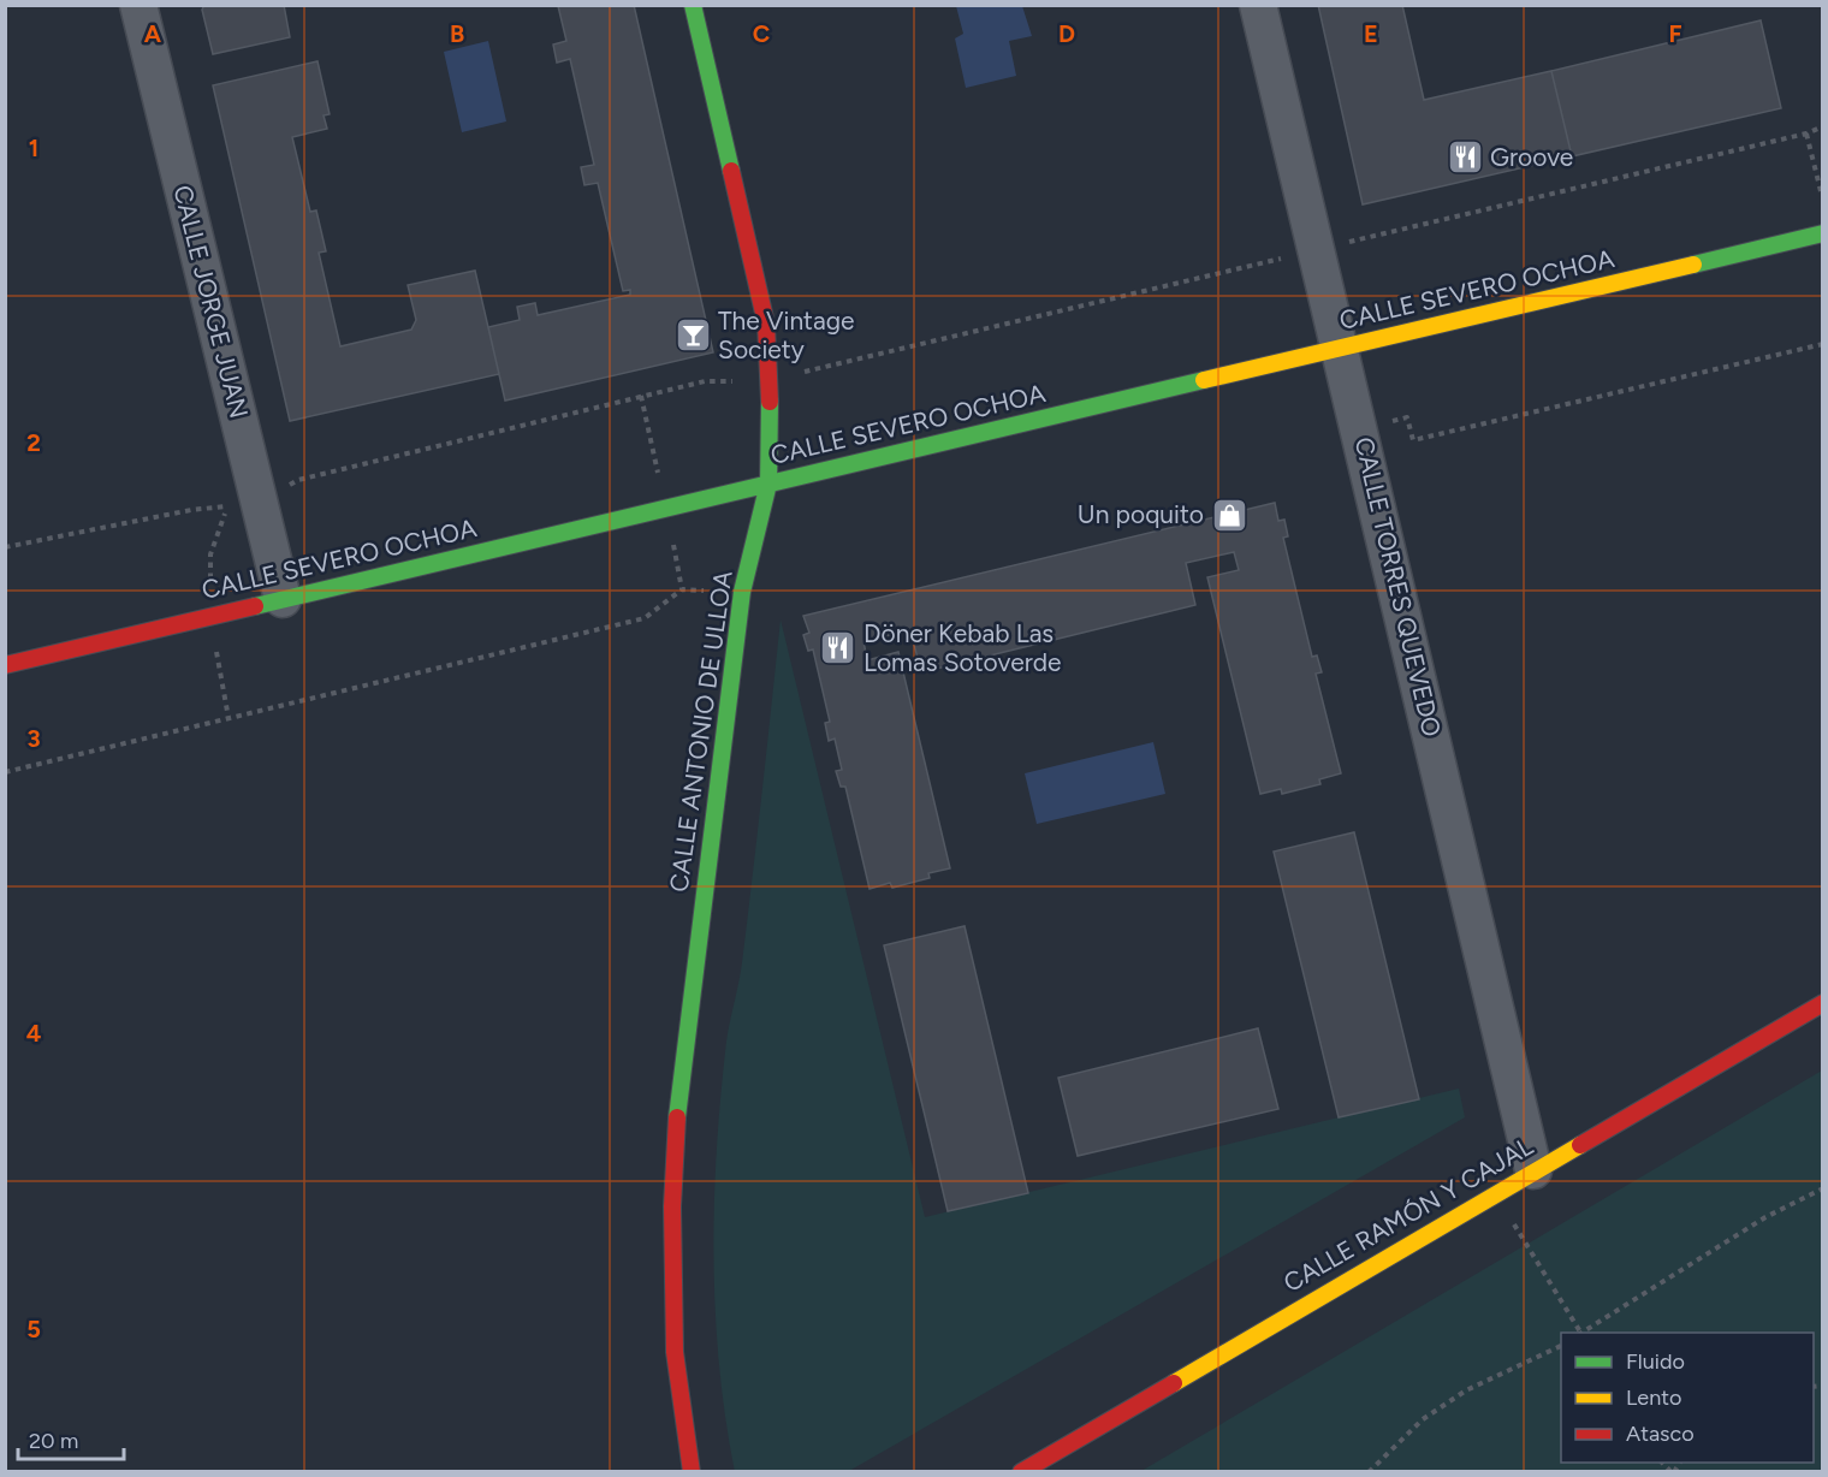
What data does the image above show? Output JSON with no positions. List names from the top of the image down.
{
  "streets": {
    "street": [
      "CALLE SEVERO OCHOA",
      "CALLE JORGE JUAN",
      "CALLE TORRES QUEVEDO",
      "CALLE ANTONIO DE ULLOA",
      "CALLE RAMÓN Y CAJAL"
    ]
  },
  "crossings": [
    ["CALLE SEVERO OCHOA", "CALLE JORGE JUAN"],
    ["CALLE SEVERO OCHOA", "CALLE TORRES QUEVEDO"],
    ["CALLE SEVERO OCHOA", "CALLE ANTONIO DE ULLOA"],
    ["CALLE TORRES QUEVEDO", "CALLE RAMÓN Y CAJAL"]
  ],
  "places": {
    "restaurant": ["Groove", "Döner Kebab Las Lomas Sotoverde"],
    "bar": ["The Vintage Society"],
    "shop": ["Un poquito"]
  },
  "legend": ["Fluido", "Lento", "Atasco"],
  "scale_bar": "20 m",
  "grid": {
    "columns": [
      "A",
      "B",
      "C",
      "D",
      "E",
      "F"
    ],
    "rows": [
      "1",
      "2",
      "3",
      "4",
      "5"
    ]
  }
}
